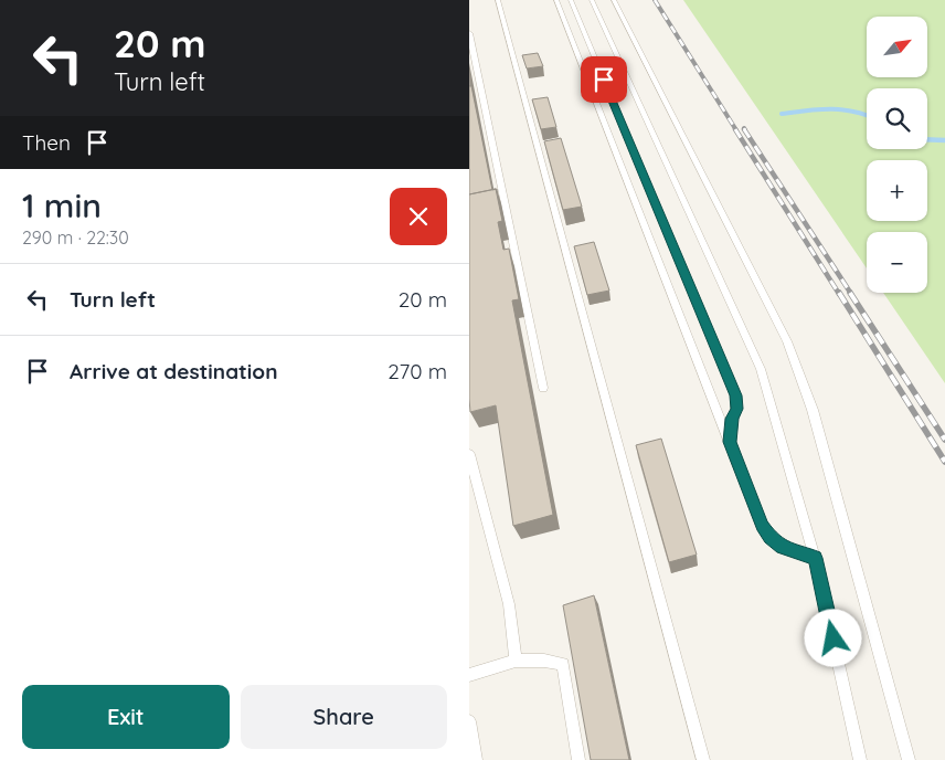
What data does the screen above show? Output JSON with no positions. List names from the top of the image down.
{
  "north": "top right",
  "page": {
    "turn": ["20 m", "Turn left"],
    "map_buttons": ["+", "−"],
    "then": "Then",
    "heading": ["1 min", "290 m · 22:30"],
    "list": [
      {
        "name": "Turn left",
        "value": "20 m"
      },
      {
        "name": "Arrive at destination",
        "value": "270 m"
      }
    ],
    "buttons": ["Exit", "Share"]
  }
}
